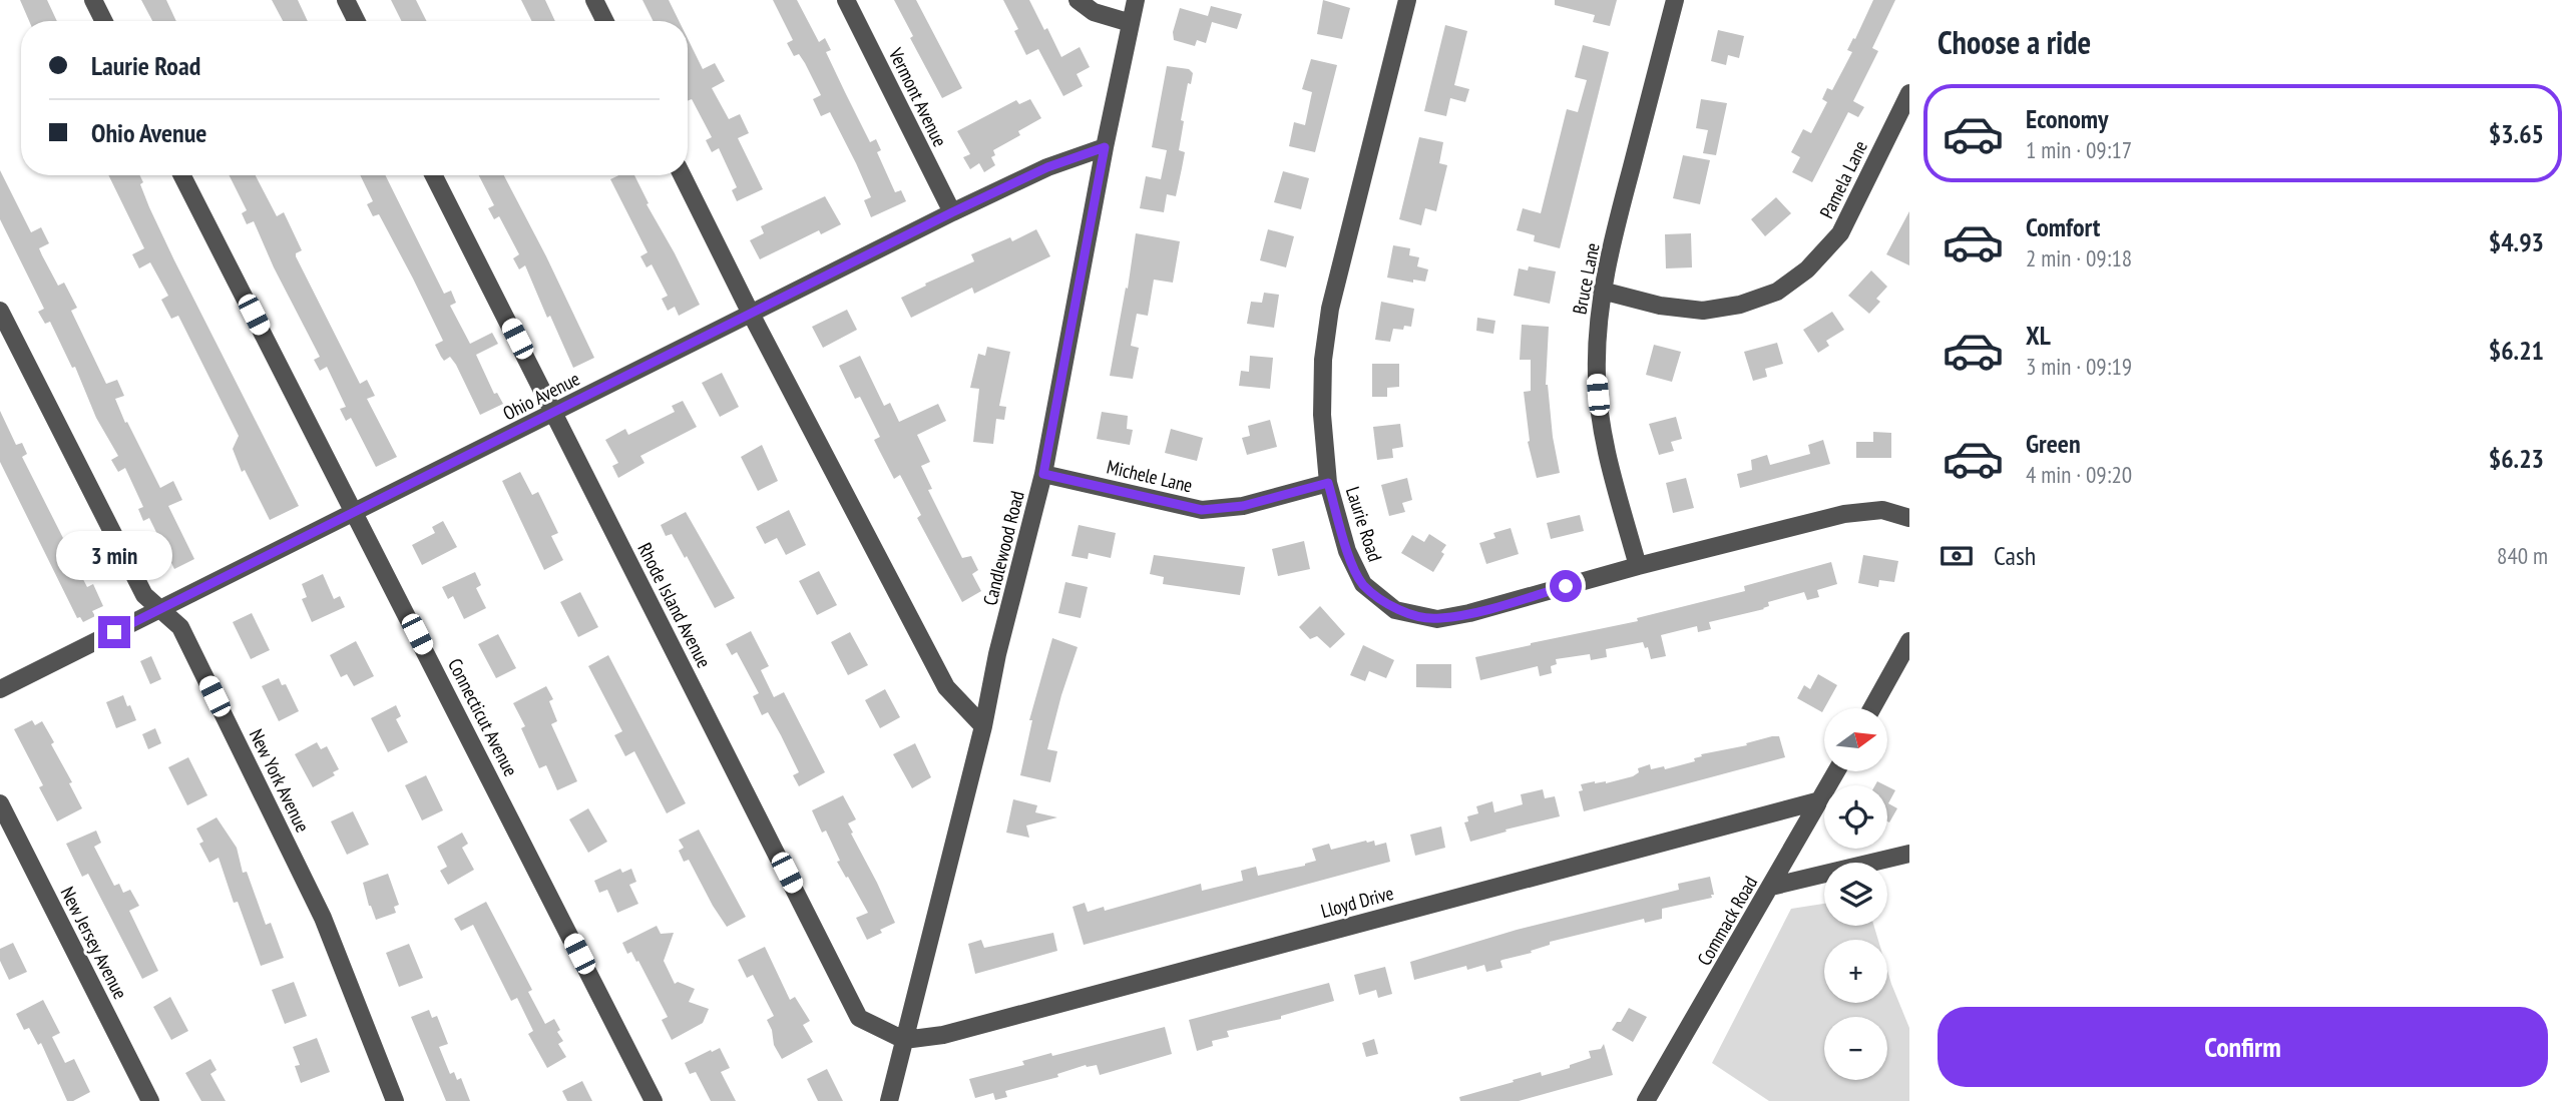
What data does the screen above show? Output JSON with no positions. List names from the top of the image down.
{
  "streets": {
    "street": [
      "Vermont Avenue",
      "Pamela Lane",
      "Bruce Lane",
      "Ohio Avenue",
      "Michele Lane",
      "Laurie Road",
      "Candlewood Road",
      "Rhode Island Avenue",
      "Connecticut Avenue",
      "New York Avenue",
      "Lloyd Drive",
      "Commack Road",
      "New Jersey Avenue"
    ]
  },
  "crossings": [
    ["Vermont Avenue", "Ohio Avenue"],
    ["Pamela Lane", "Bruce Lane"],
    ["Bruce Lane", "Laurie Road"],
    ["Ohio Avenue", "Candlewood Road"],
    ["Ohio Avenue", "Rhode Island Avenue"],
    ["Ohio Avenue", "Connecticut Avenue"],
    ["Ohio Avenue", "New York Avenue"],
    ["Michele Lane", "Laurie Road"],
    ["Michele Lane", "Candlewood Road"],
    ["Candlewood Road", "Rhode Island Avenue"],
    ["Candlewood Road", "Lloyd Drive"],
    ["Rhode Island Avenue", "Lloyd Drive"],
    ["Lloyd Drive", "Commack Road"]
  ],
  "north": "right",
  "page": {
    "heading": "Choose a ride",
    "banner": ["Laurie Road", "Ohio Avenue"],
    "list": [
      {
        "name": "Economy",
        "note": "1 min · 09:17",
        "value": "$3.65"
      },
      {
        "name": "Comfort",
        "note": "2 min · 09:18",
        "value": "$4.93"
      },
      {
        "name": "XL",
        "note": "3 min · 09:19",
        "value": "$6.21"
      },
      {
        "name": "Green",
        "note": "4 min · 09:20",
        "value": "$6.23"
      }
    ],
    "pay": ["Cash", "840 m"],
    "bubble": "3 min",
    "map_buttons": ["+", "−"],
    "buttons": "Confirm"
  }
}
